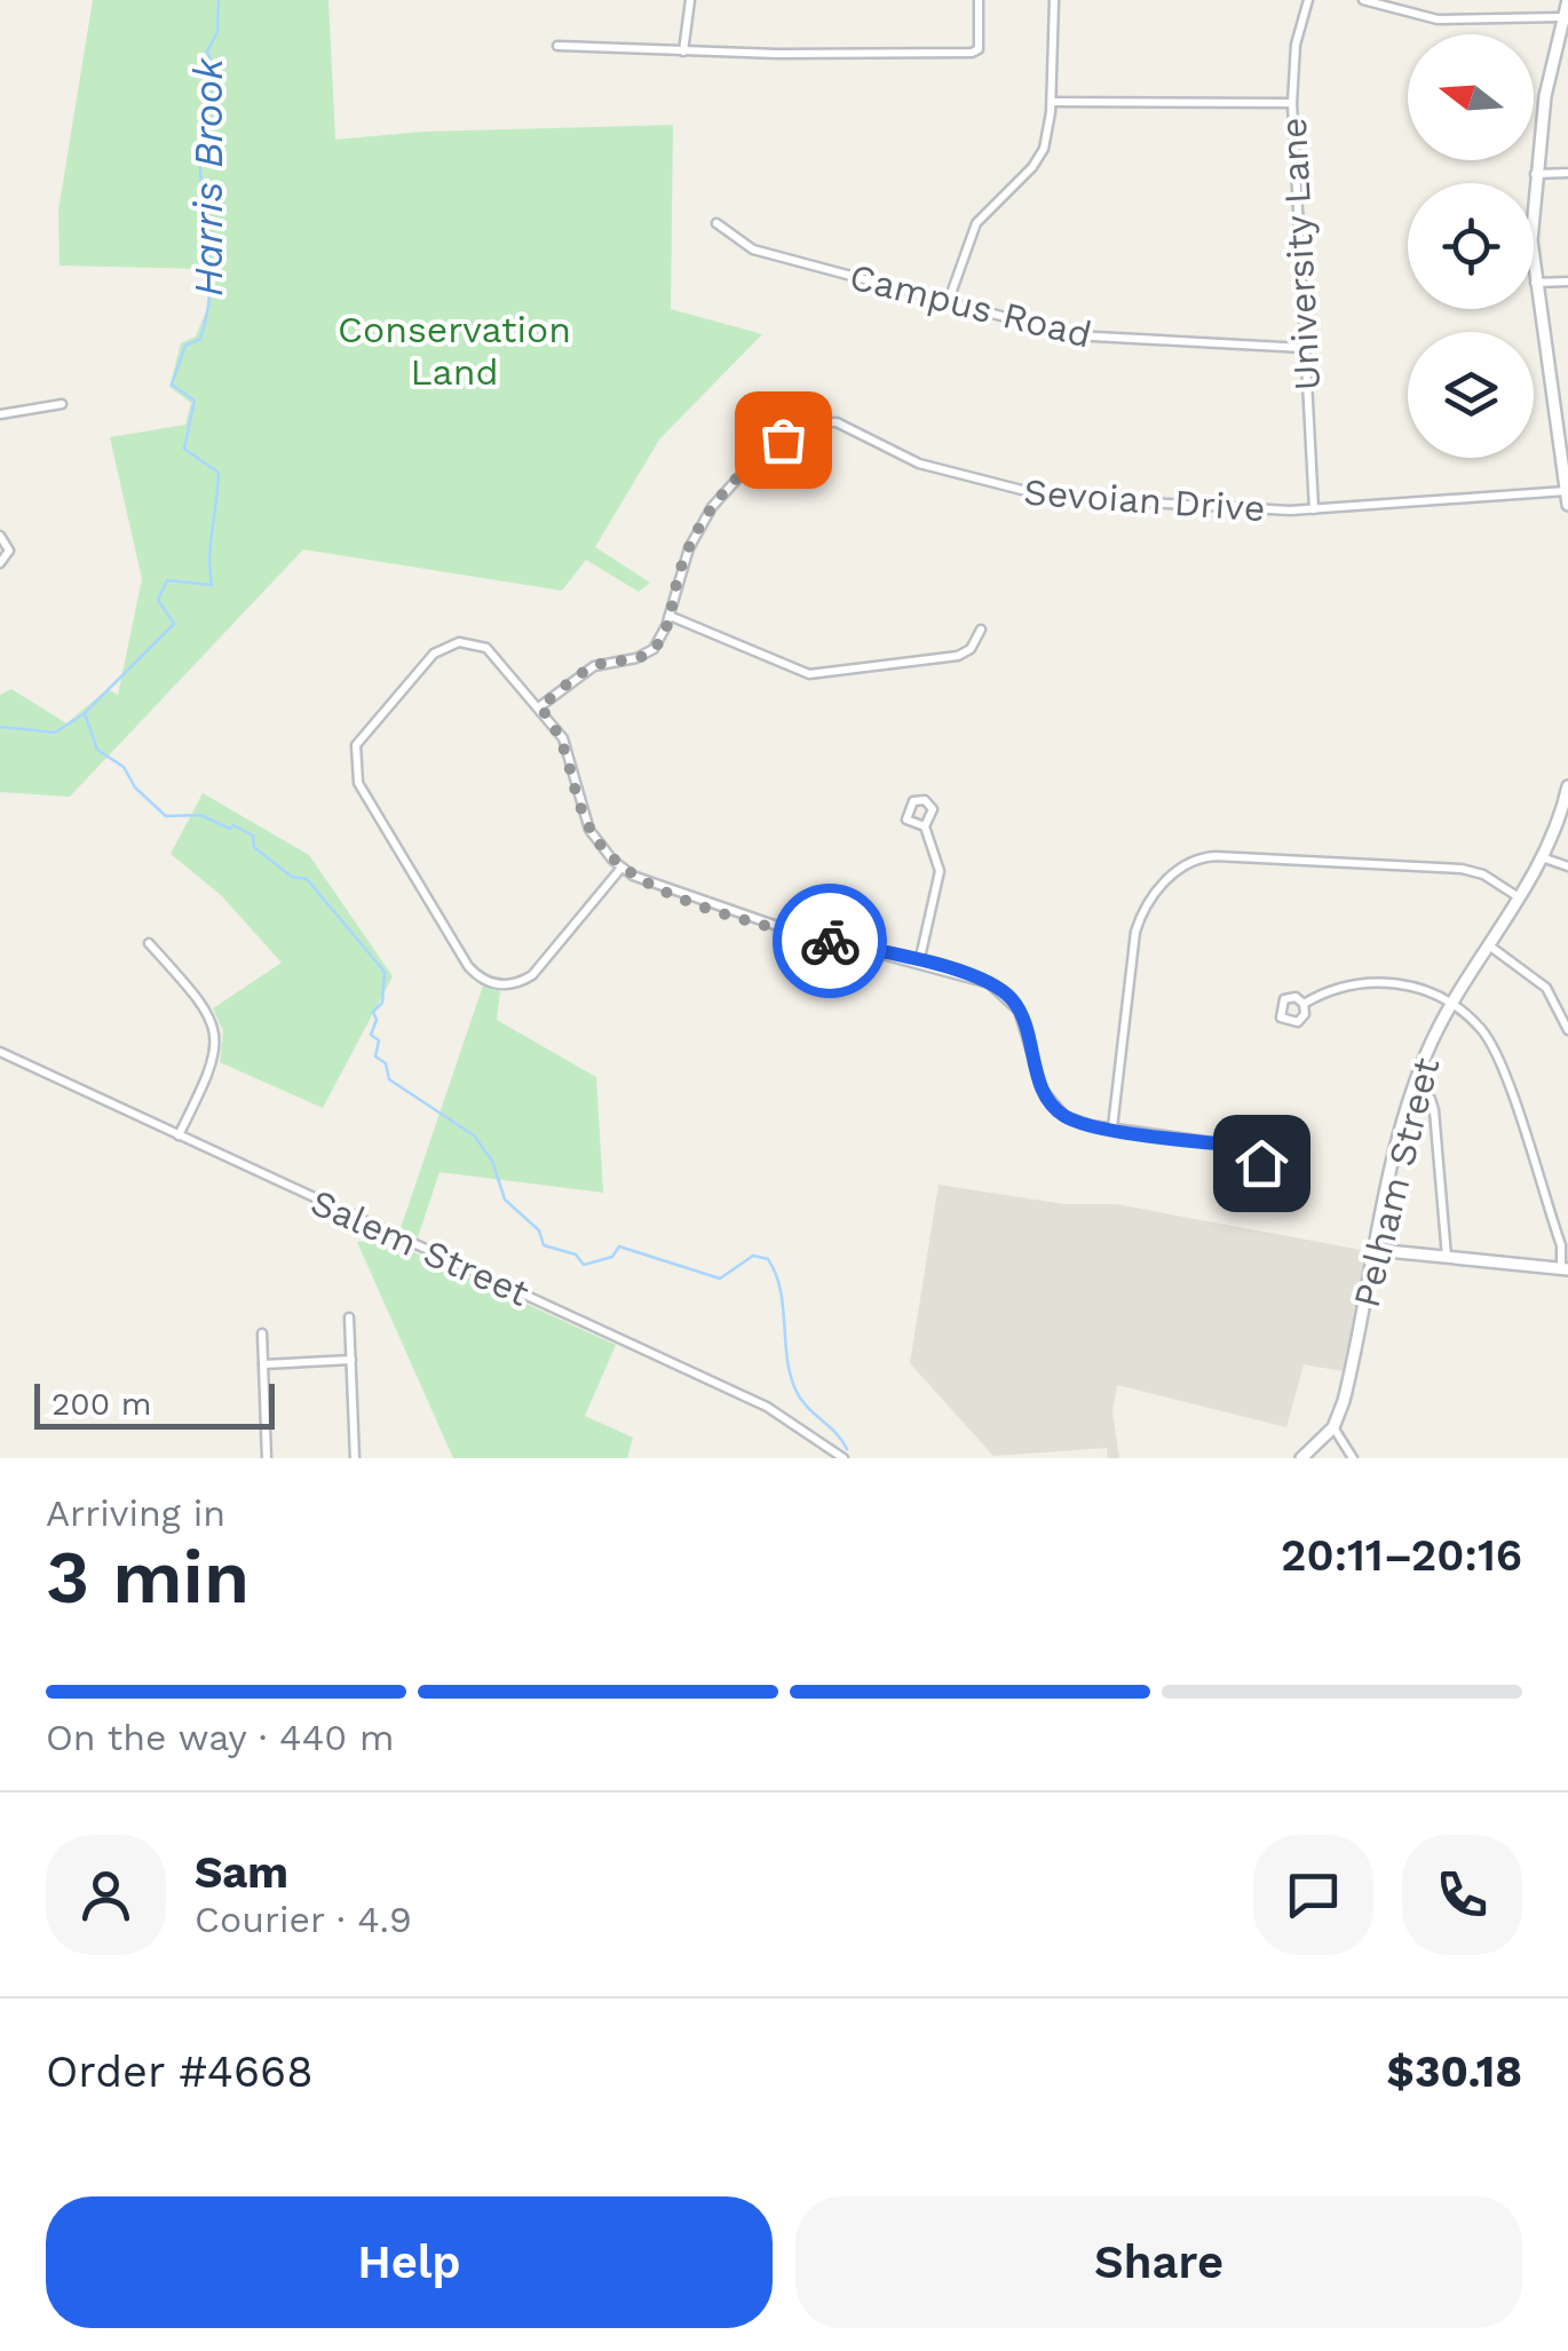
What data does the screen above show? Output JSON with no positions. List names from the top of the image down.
{
  "streets": {
    "street": [
      "University Lane",
      "Campus Road",
      "Sevoian Drive",
      "Pelham Street",
      "Salem Street"
    ]
  },
  "crossings": [
    ["University Lane", "Campus Road"],
    ["University Lane", "Sevoian Drive"]
  ],
  "water": ["Harris Brook"],
  "parks": ["Conservation Land"],
  "scale_bar": "200 m",
  "north": "left",
  "page": {
    "scale": "200 m",
    "heading": ["3 min", "Arriving in", "20:11–20:16"],
    "panel": [
      "Sam",
      "Courier · 4.9",
      "Order #4668",
      "$30.18"
    ],
    "bar": "On the way · 440 m",
    "buttons": ["Help", "Share"]
  }
}
